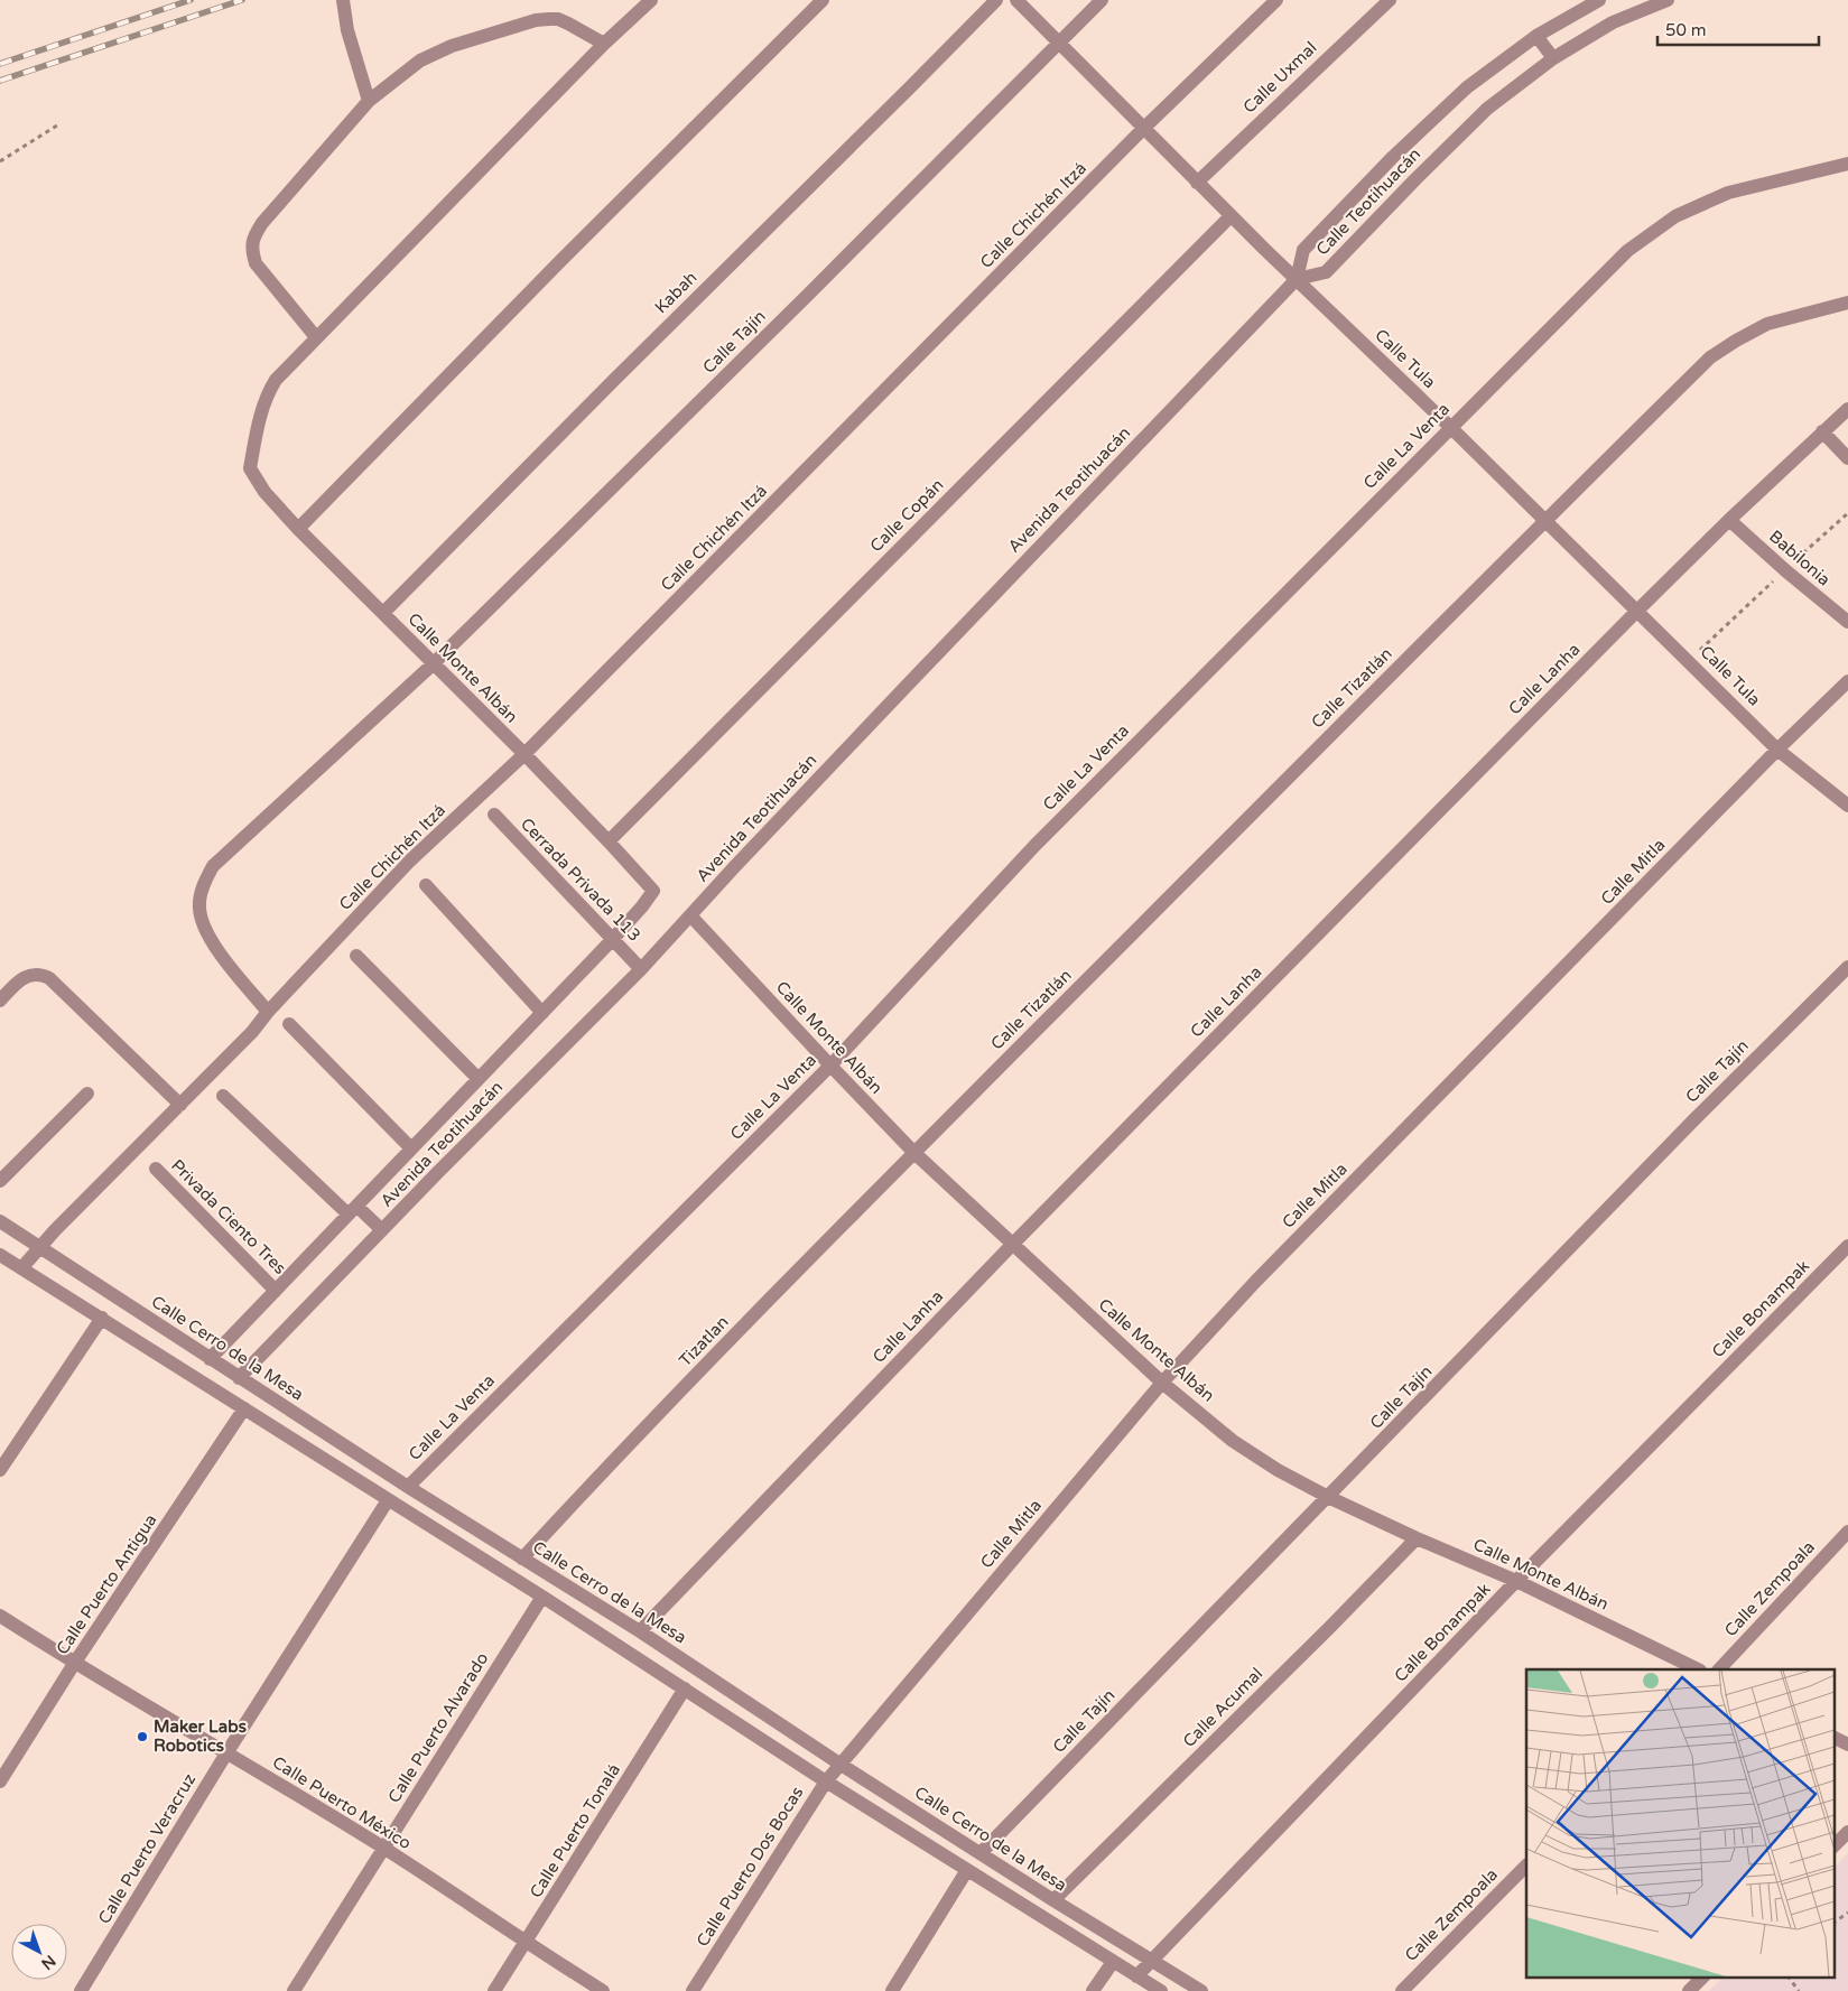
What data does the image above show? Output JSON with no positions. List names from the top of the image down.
{
  "streets": {
    "street": [
      "Calle Uxmal",
      "Calle Teotihuacán",
      "Calle Chichén Itzá",
      "Kabah",
      "Calle Tajín",
      "Calle Tula",
      "Calle La Venta",
      "Avenida Teotihuacán",
      "Calle Copán",
      "Babilonia",
      "Calle Monte Albán",
      "Calle Lanha",
      "Calle Tizatlán",
      "Calle Mitla",
      "Cerrada Privada 113",
      "Privada Ciento Tres",
      "Calle Bonampak",
      "Tizatlan",
      "Calle Cerro de la Mesa",
      "Calle Puerto Antigua",
      "Calle Zempoala",
      "Calle Acumal",
      "Calle Puerto Alvarado",
      "Calle Puerto México",
      "Calle Puerto Tonalá",
      "Calle Puerto Veracruz",
      "Calle Puerto Dos Bocas"
    ]
  },
  "crossings": [
    ["Calle Uxmal", "Calle Tula"],
    ["Calle Teotihuacán", "Calle Tula"],
    ["Calle Teotihuacán", "Avenida Teotihuacán"],
    ["Calle Chichén Itzá", "Calle Tajín"],
    ["Calle Chichén Itzá", "Calle Tula"],
    ["Calle Chichén Itzá", "Calle Monte Albán"],
    ["Calle Chichén Itzá", "Calle Cerro de la Mesa"],
    ["Kabah", "Calle Monte Albán"],
    ["Calle Tajín", "Calle Tula"],
    ["Calle Tajín", "Calle Monte Albán"],
    ["Calle Tajín", "Calle Cerro de la Mesa"],
    ["Calle Tula", "Calle La Venta"],
    ["Calle Tula", "Avenida Teotihuacán"],
    ["Calle Tula", "Calle Copán"],
    ["Calle Tula", "Calle Lanha"],
    ["Calle Tula", "Calle Tizatlán"],
    ["Calle Tula", "Calle Mitla"],
    ["Calle La Venta", "Calle Monte Albán"],
    ["Calle La Venta", "Calle Cerro de la Mesa"],
    ["Avenida Teotihuacán", "Calle Monte Albán"],
    ["Avenida Teotihuacán", "Cerrada Privada 113"],
    ["Avenida Teotihuacán", "Calle Cerro de la Mesa"],
    ["Calle Copán", "Calle Monte Albán"],
    ["Babilonia", "Calle Lanha"],
    ["Calle Monte Albán", "Calle Lanha"],
    ["Calle Monte Albán", "Calle Tizatlán"],
    ["Calle Monte Albán", "Calle Mitla"],
    ["Calle Monte Albán", "Cerrada Privada 113"],
    ["Calle Monte Albán", "Calle Bonampak"],
    ["Calle Monte Albán", "Tizatlan"],
    ["Calle Monte Albán", "Calle Acumal"],
    ["Calle Lanha", "Calle Cerro de la Mesa"],
    ["Calle Tizatlán", "Tizatlan"],
    ["Calle Mitla", "Calle Cerro de la Mesa"],
    ["Calle Mitla", "Calle Puerto Dos Bocas"],
    ["Calle Bonampak", "Calle Cerro de la Mesa"],
    ["Tizatlan", "Calle Cerro de la Mesa"],
    ["Calle Cerro de la Mesa", "Calle Acumal"],
    ["Calle Cerro de la Mesa", "Calle Puerto Dos Bocas"],
    ["Calle Puerto Antigua", "Calle Puerto México"],
    ["Calle Puerto Alvarado", "Calle Puerto México"],
    ["Calle Puerto México", "Calle Puerto Tonalá"],
    ["Calle Puerto México", "Calle Puerto Veracruz"]
  ],
  "places": ["Maker Labs Robotics"],
  "scale_bar": "50 m",
  "north": "bottom right"
}
